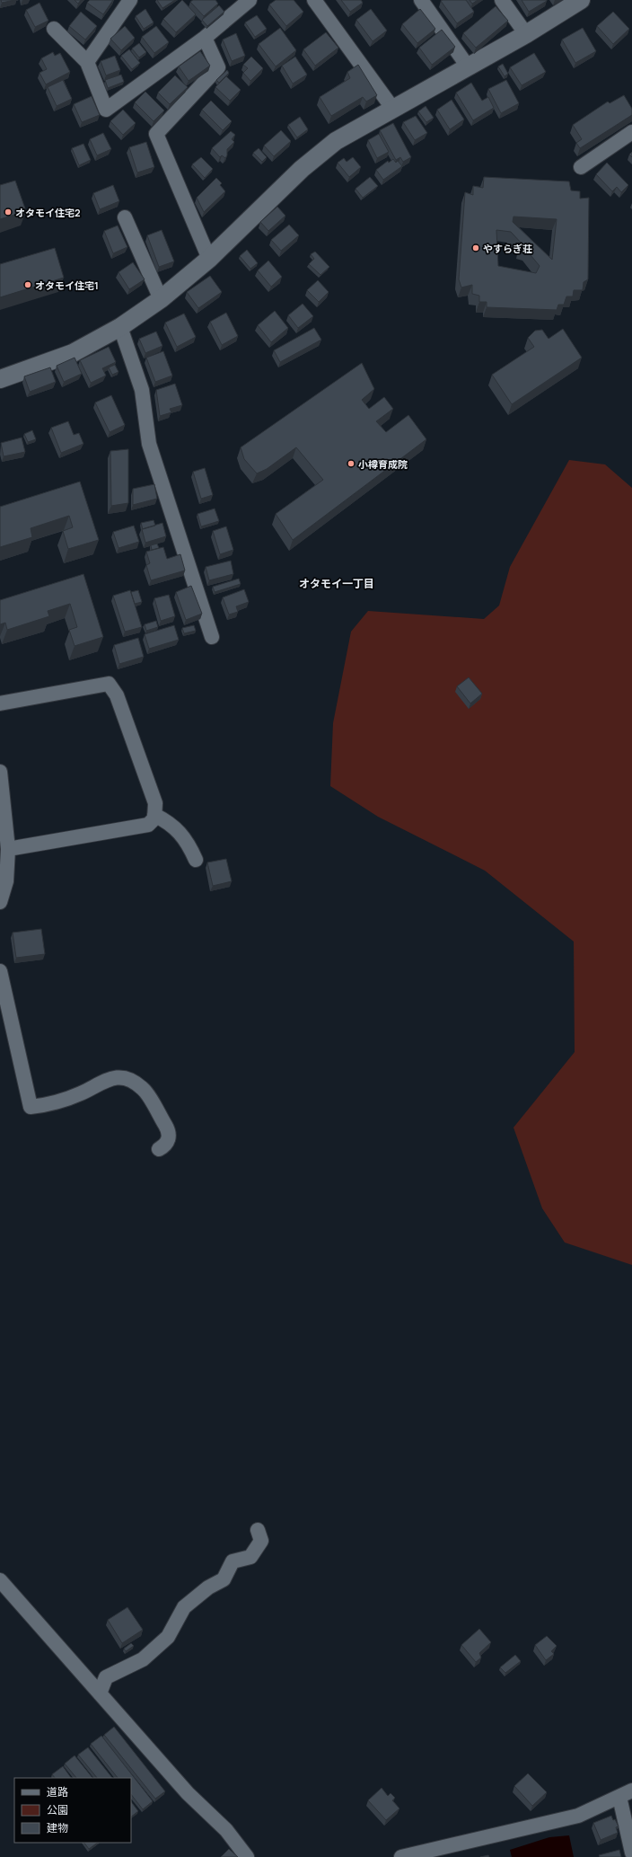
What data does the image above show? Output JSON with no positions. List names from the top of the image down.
{
  "districts": ["オタモイ一丁目"],
  "places": [
    "オタモイ住宅2",
    "やすらぎ荘",
    "オタモイ住宅1",
    "小樽育成院"
  ],
  "legend": ["道路", "公園", "建物"]
}
